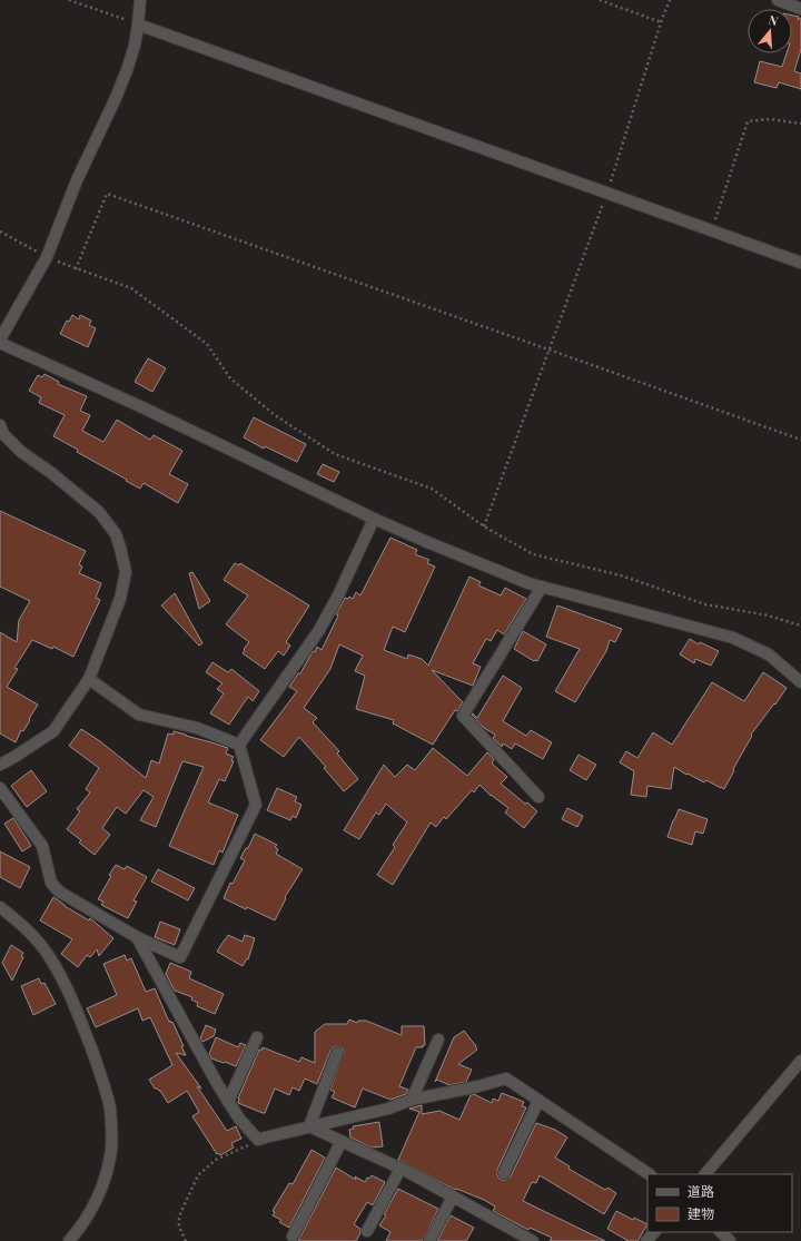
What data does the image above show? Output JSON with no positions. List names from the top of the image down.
{
  "legend": ["道路", "建物"],
  "north": "top"
}
